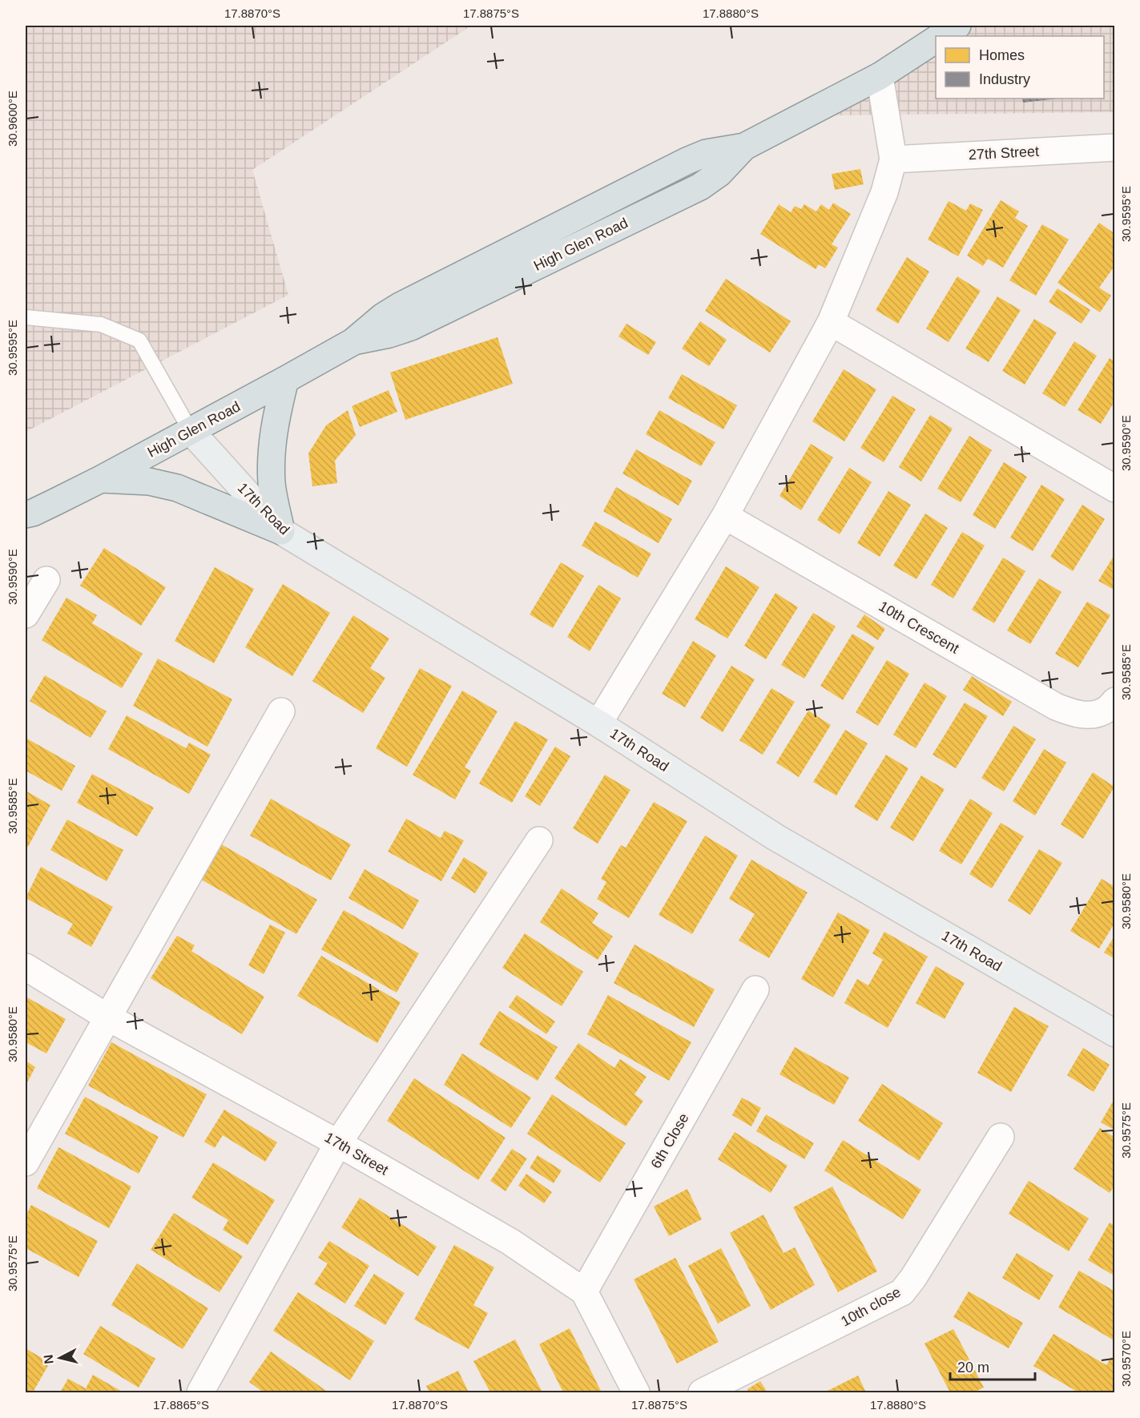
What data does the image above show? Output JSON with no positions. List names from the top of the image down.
{
  "streets": {
    "main road": ["High Glen Road"],
    "street": [
      "27th Street",
      "17th Road",
      "10th Crescent",
      "6th Close",
      "17th Street",
      "10th close"
    ]
  },
  "crossings": [
    ["High Glen Road", "17th Road"],
    ["6th Close", "17th Street"]
  ],
  "legend": ["Homes", "Industry"],
  "scale_bar": "20 m",
  "north": "left",
  "coordinates": [
    "17.8870°S",
    "17.8875°S",
    "17.8880°S",
    "30.9600°E",
    "30.9595°E",
    "30.9590°E",
    "30.9585°E",
    "30.9580°E",
    "30.9575°E",
    "30.9570°E",
    "17.8865°S"
  ]
}
